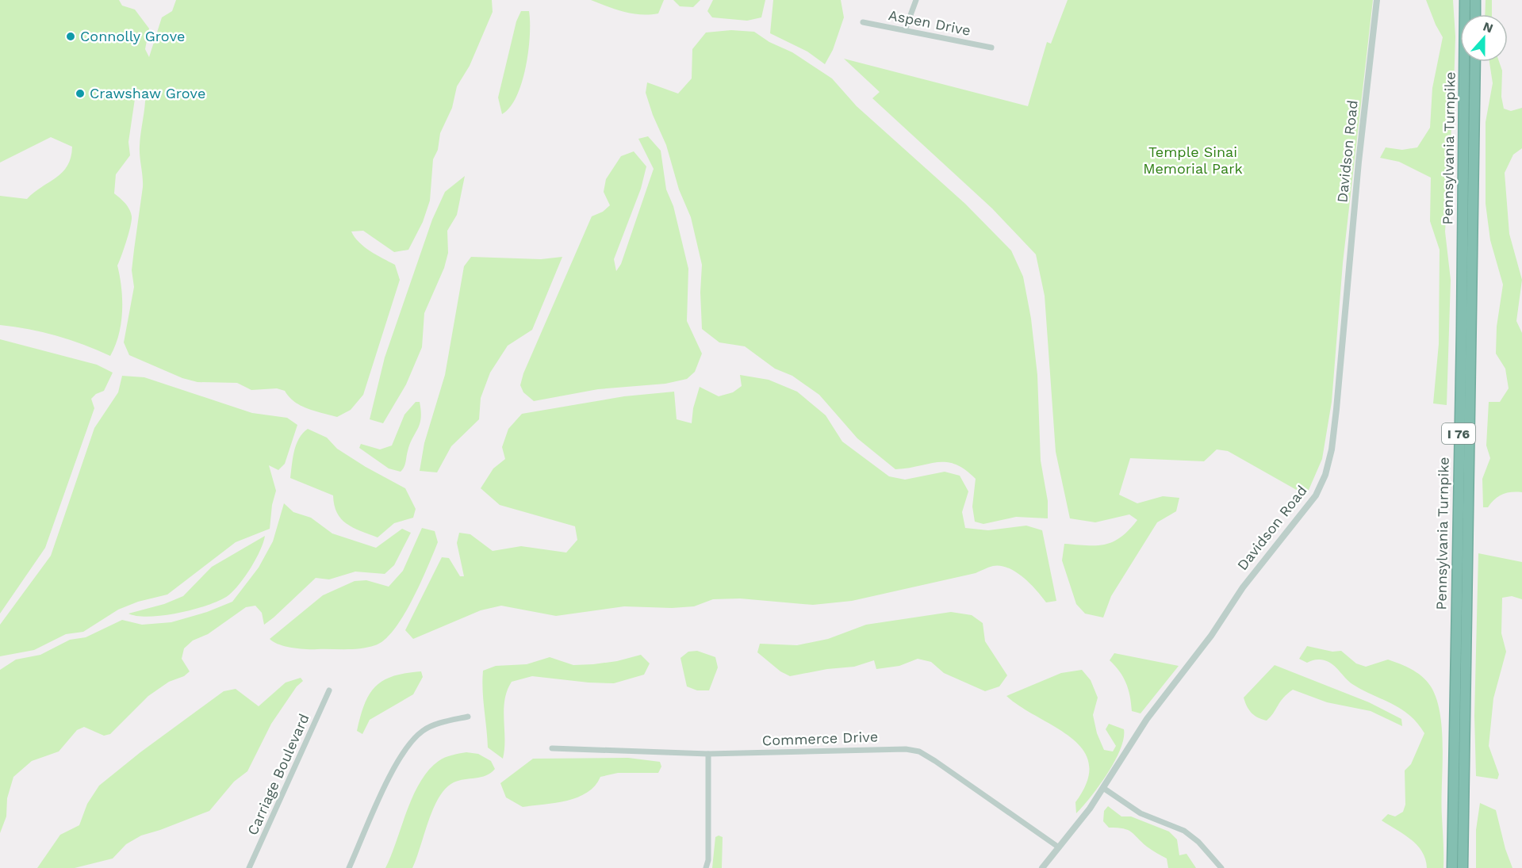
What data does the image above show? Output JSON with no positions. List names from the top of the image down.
{
  "streets": {
    "highway": ["Pennsylvania Turnpike", "I 76"],
    "street": [
      "Aspen Drive",
      "Davidson Road",
      "Commerce Drive",
      "Carriage Boulevard"
    ]
  },
  "crossings": [
    ["Davidson Road", "Commerce Drive"]
  ],
  "parks": ["Temple Sinai Memorial Park"],
  "places": ["Connolly Grove", "Crawshaw Grove"],
  "north": "top"
}
